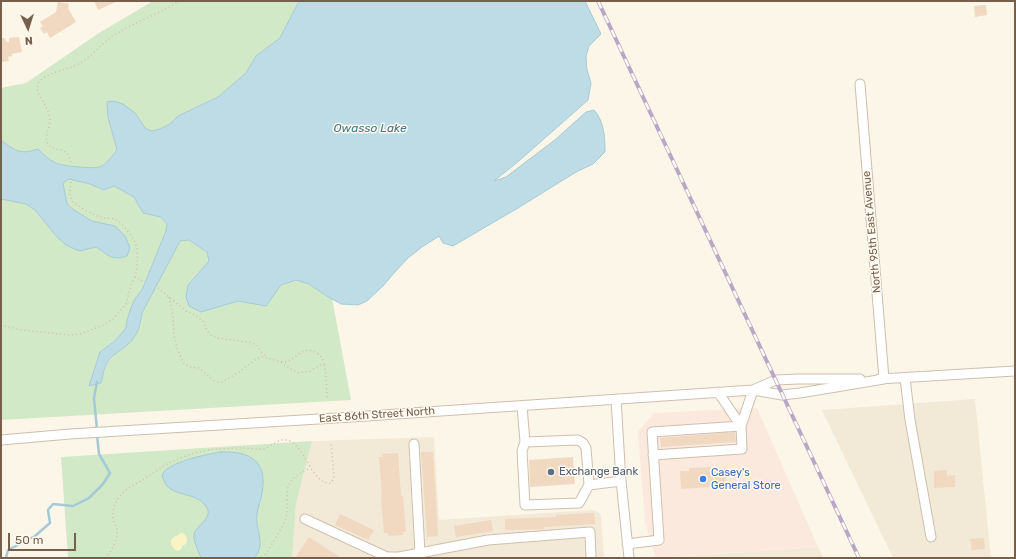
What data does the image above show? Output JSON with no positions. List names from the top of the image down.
{
  "streets": {
    "street": ["North 95th East Avenue", "East 86th Street North"]
  },
  "crossings": [
    ["North 95th East Avenue", "East 86th Street North"]
  ],
  "water": ["Owasso Lake"],
  "places": ["Exchange Bank", "Casey's General Store"],
  "scale_bar": "50 m",
  "north": "bottom"
}
